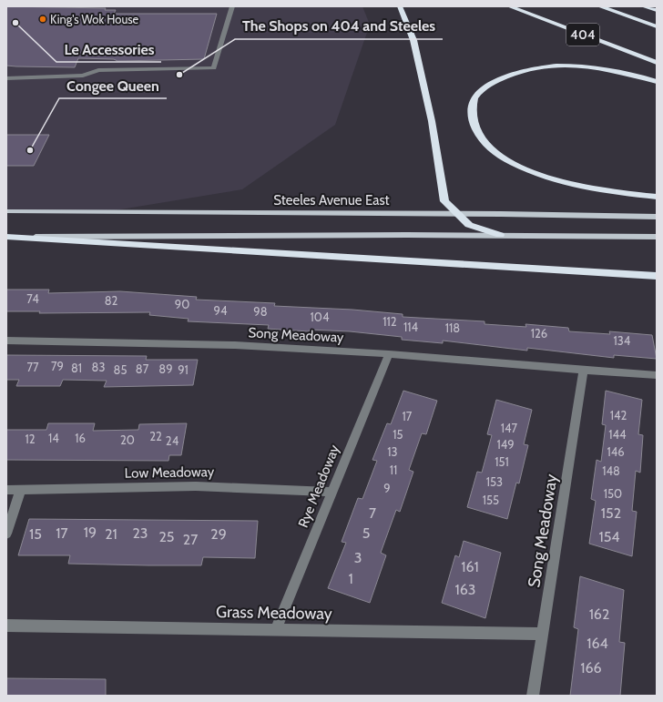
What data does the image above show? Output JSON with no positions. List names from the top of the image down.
{
  "streets": {
    "highway": ["404"],
    "main road": ["Steeles Avenue East"],
    "lane": [
      "Song Meadoway",
      "Low Meadoway",
      "Rye Meadoway",
      "Grass Meadoway"
    ]
  },
  "crossings": [
    ["Song Meadoway", "Rye Meadoway"],
    ["Song Meadoway", "Grass Meadoway"],
    ["Low Meadoway", "Rye Meadoway"],
    ["Rye Meadoway", "Grass Meadoway"]
  ],
  "places": [
    "King's Wok House",
    "Le Accessories",
    "The Shops on 404 and Steeles",
    "Congee Queen"
  ],
  "house_numbers": [
    "74",
    "82",
    "90",
    "94",
    "98",
    "104",
    "112",
    "114",
    "118",
    "126",
    "134",
    "79",
    "77",
    "83",
    "81",
    "87",
    "89",
    "85",
    "91",
    "142",
    "17",
    "147",
    "15",
    "144",
    "22",
    "14",
    "16",
    "12",
    "20",
    "24",
    "149",
    "13",
    "146",
    "151",
    "11",
    "148",
    "153",
    "9",
    "150",
    "155",
    "7",
    "152",
    "19",
    "17",
    "23",
    "5",
    "15",
    "21",
    "29",
    "25",
    "154",
    "27",
    "3",
    "161",
    "1",
    "163",
    "162",
    "164",
    "166"
  ]
}
